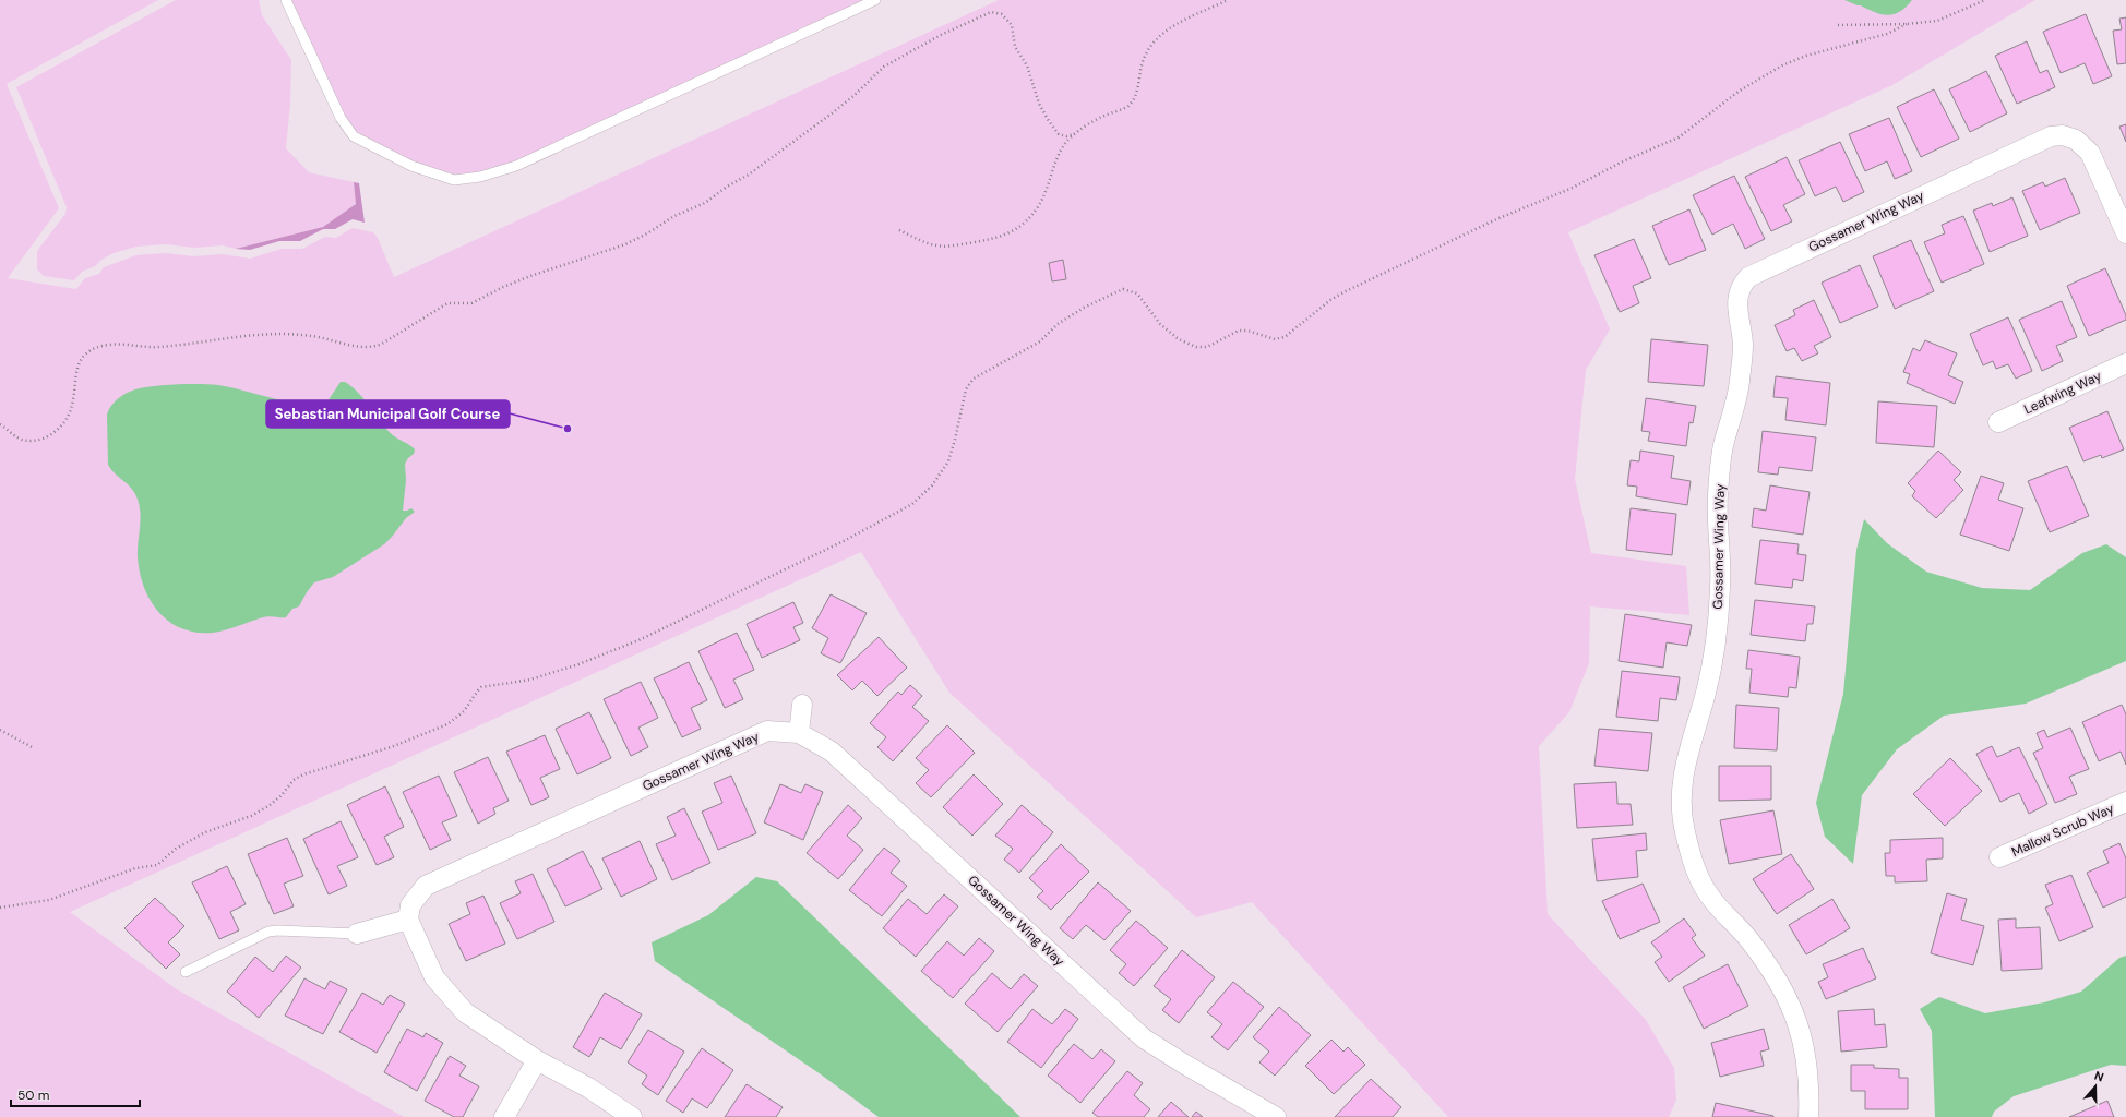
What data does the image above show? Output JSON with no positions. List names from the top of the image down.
{
  "streets": {
    "street": ["Gossamer Wing Way", "Leafwing Way", "Mallow Scrub Way"]
  },
  "places": ["Sebastian Municipal Golf Course"],
  "scale_bar": "50 m",
  "north": "top"
}
